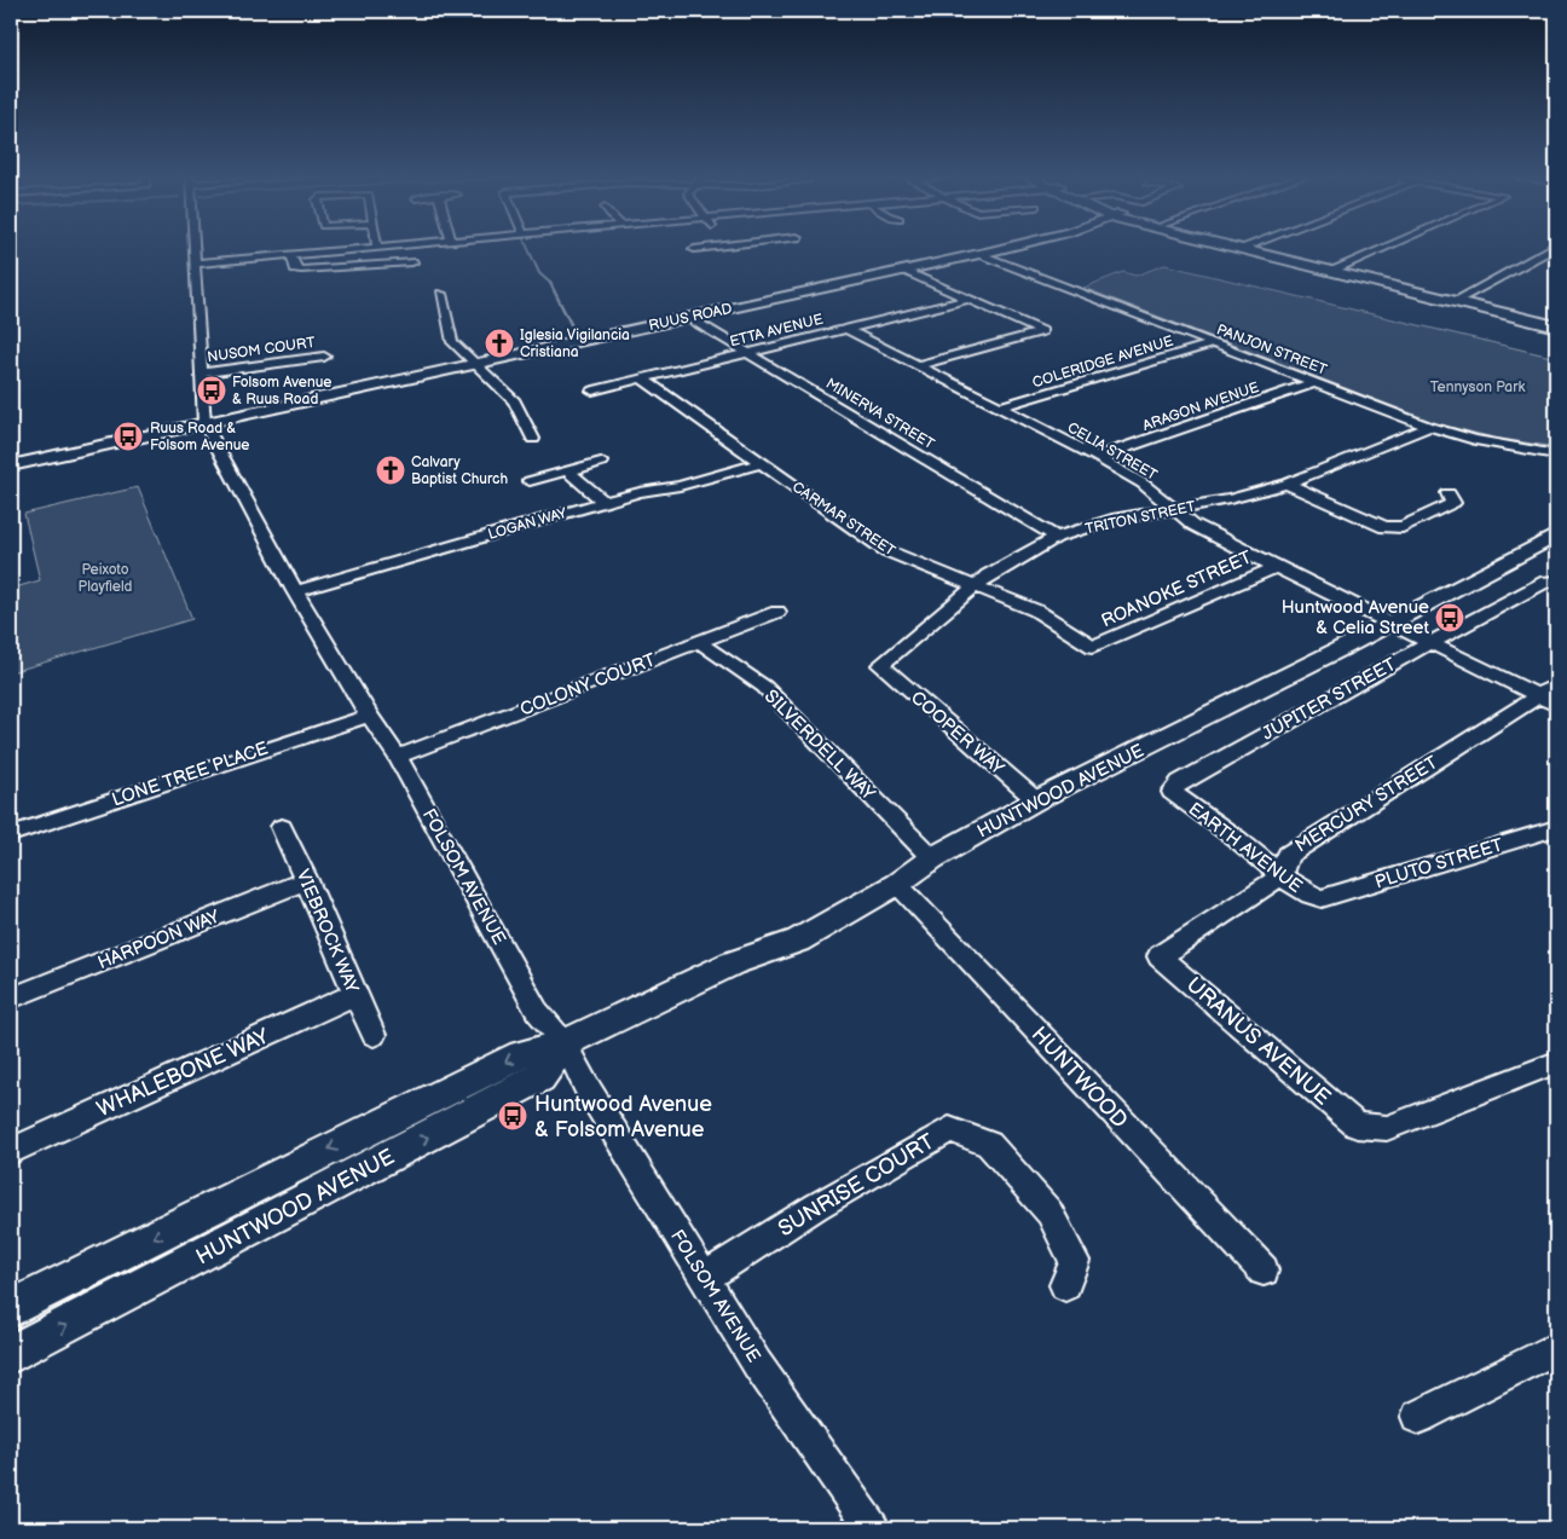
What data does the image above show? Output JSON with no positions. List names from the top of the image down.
{
  "streets": {
    "street": [
      "RUUS ROAD",
      "ETTA AVENUE",
      "NUSOM COURT",
      "PANJON STREET",
      "COLERIDGE AVENUE",
      "ARAGON AVENUE",
      "MINERVA STREET",
      "CELIA STREET",
      "TRITON STREET",
      "CARMAR STREET",
      "LOGAN WAY",
      "ROANOKE STREET",
      "COLONY COURT",
      "JUPITER STREET",
      "COOPER WAY",
      "SILVERDELL WAY",
      "LONE TREE PLACE",
      "HUNTWOOD AVENUE",
      "MERCURY STREET",
      "EARTH AVENUE",
      "PLUTO STREET",
      "FOLSOM AVENUE",
      "VIEBROCK WAY",
      "HARPOON WAY",
      "URANUS AVENUE",
      "WHALEBONE WAY",
      "HUNTWOOD",
      "SUNRISE COURT"
    ]
  },
  "crossings": [
    ["RUUS ROAD", "PANJON STREET"],
    ["RUUS ROAD", "MINERVA STREET"],
    ["RUUS ROAD", "FOLSOM AVENUE"],
    ["ETTA AVENUE", "MINERVA STREET"],
    ["ETTA AVENUE", "CELIA STREET"],
    ["ETTA AVENUE", "CARMAR STREET"],
    ["NUSOM COURT", "FOLSOM AVENUE"],
    ["PANJON STREET", "COLERIDGE AVENUE"],
    ["PANJON STREET", "ARAGON AVENUE"],
    ["PANJON STREET", "TRITON STREET"],
    ["COLERIDGE AVENUE", "CELIA STREET"],
    ["ARAGON AVENUE", "CELIA STREET"],
    ["MINERVA STREET", "TRITON STREET"],
    ["CELIA STREET", "TRITON STREET"],
    ["CELIA STREET", "ROANOKE STREET"],
    ["CELIA STREET", "JUPITER STREET"],
    ["CELIA STREET", "HUNTWOOD AVENUE"],
    ["CELIA STREET", "MERCURY STREET"],
    ["TRITON STREET", "CARMAR STREET"],
    ["TRITON STREET", "COOPER WAY"],
    ["CARMAR STREET", "LOGAN WAY"],
    ["CARMAR STREET", "ROANOKE STREET"],
    ["LOGAN WAY", "FOLSOM AVENUE"],
    ["COLONY COURT", "SILVERDELL WAY"],
    ["COLONY COURT", "FOLSOM AVENUE"],
    ["JUPITER STREET", "EARTH AVENUE"],
    ["COOPER WAY", "HUNTWOOD AVENUE"],
    ["SILVERDELL WAY", "HUNTWOOD AVENUE"],
    ["LONE TREE PLACE", "FOLSOM AVENUE"],
    ["HUNTWOOD AVENUE", "FOLSOM AVENUE"],
    ["HUNTWOOD AVENUE", "HUNTWOOD"],
    ["MERCURY STREET", "EARTH AVENUE"],
    ["MERCURY STREET", "URANUS AVENUE"],
    ["EARTH AVENUE", "PLUTO STREET"],
    ["EARTH AVENUE", "URANUS AVENUE"],
    ["FOLSOM AVENUE", "SUNRISE COURT"],
    ["VIEBROCK WAY", "HARPOON WAY"],
    ["VIEBROCK WAY", "WHALEBONE WAY"]
  ],
  "parks": ["Tennyson Park", "Peixoto Playfield"],
  "places": {
    "church": ["Iglesia Vigilancia Cristiana", "Calvary Baptist Church"],
    "bus stop": [
      "Folsom Avenue & Ruus Road",
      "Ruus Road & Folsom Avenue",
      "Huntwood Avenue & Celia Street",
      "Huntwood Avenue & Folsom Avenue"
    ]
  }
}
